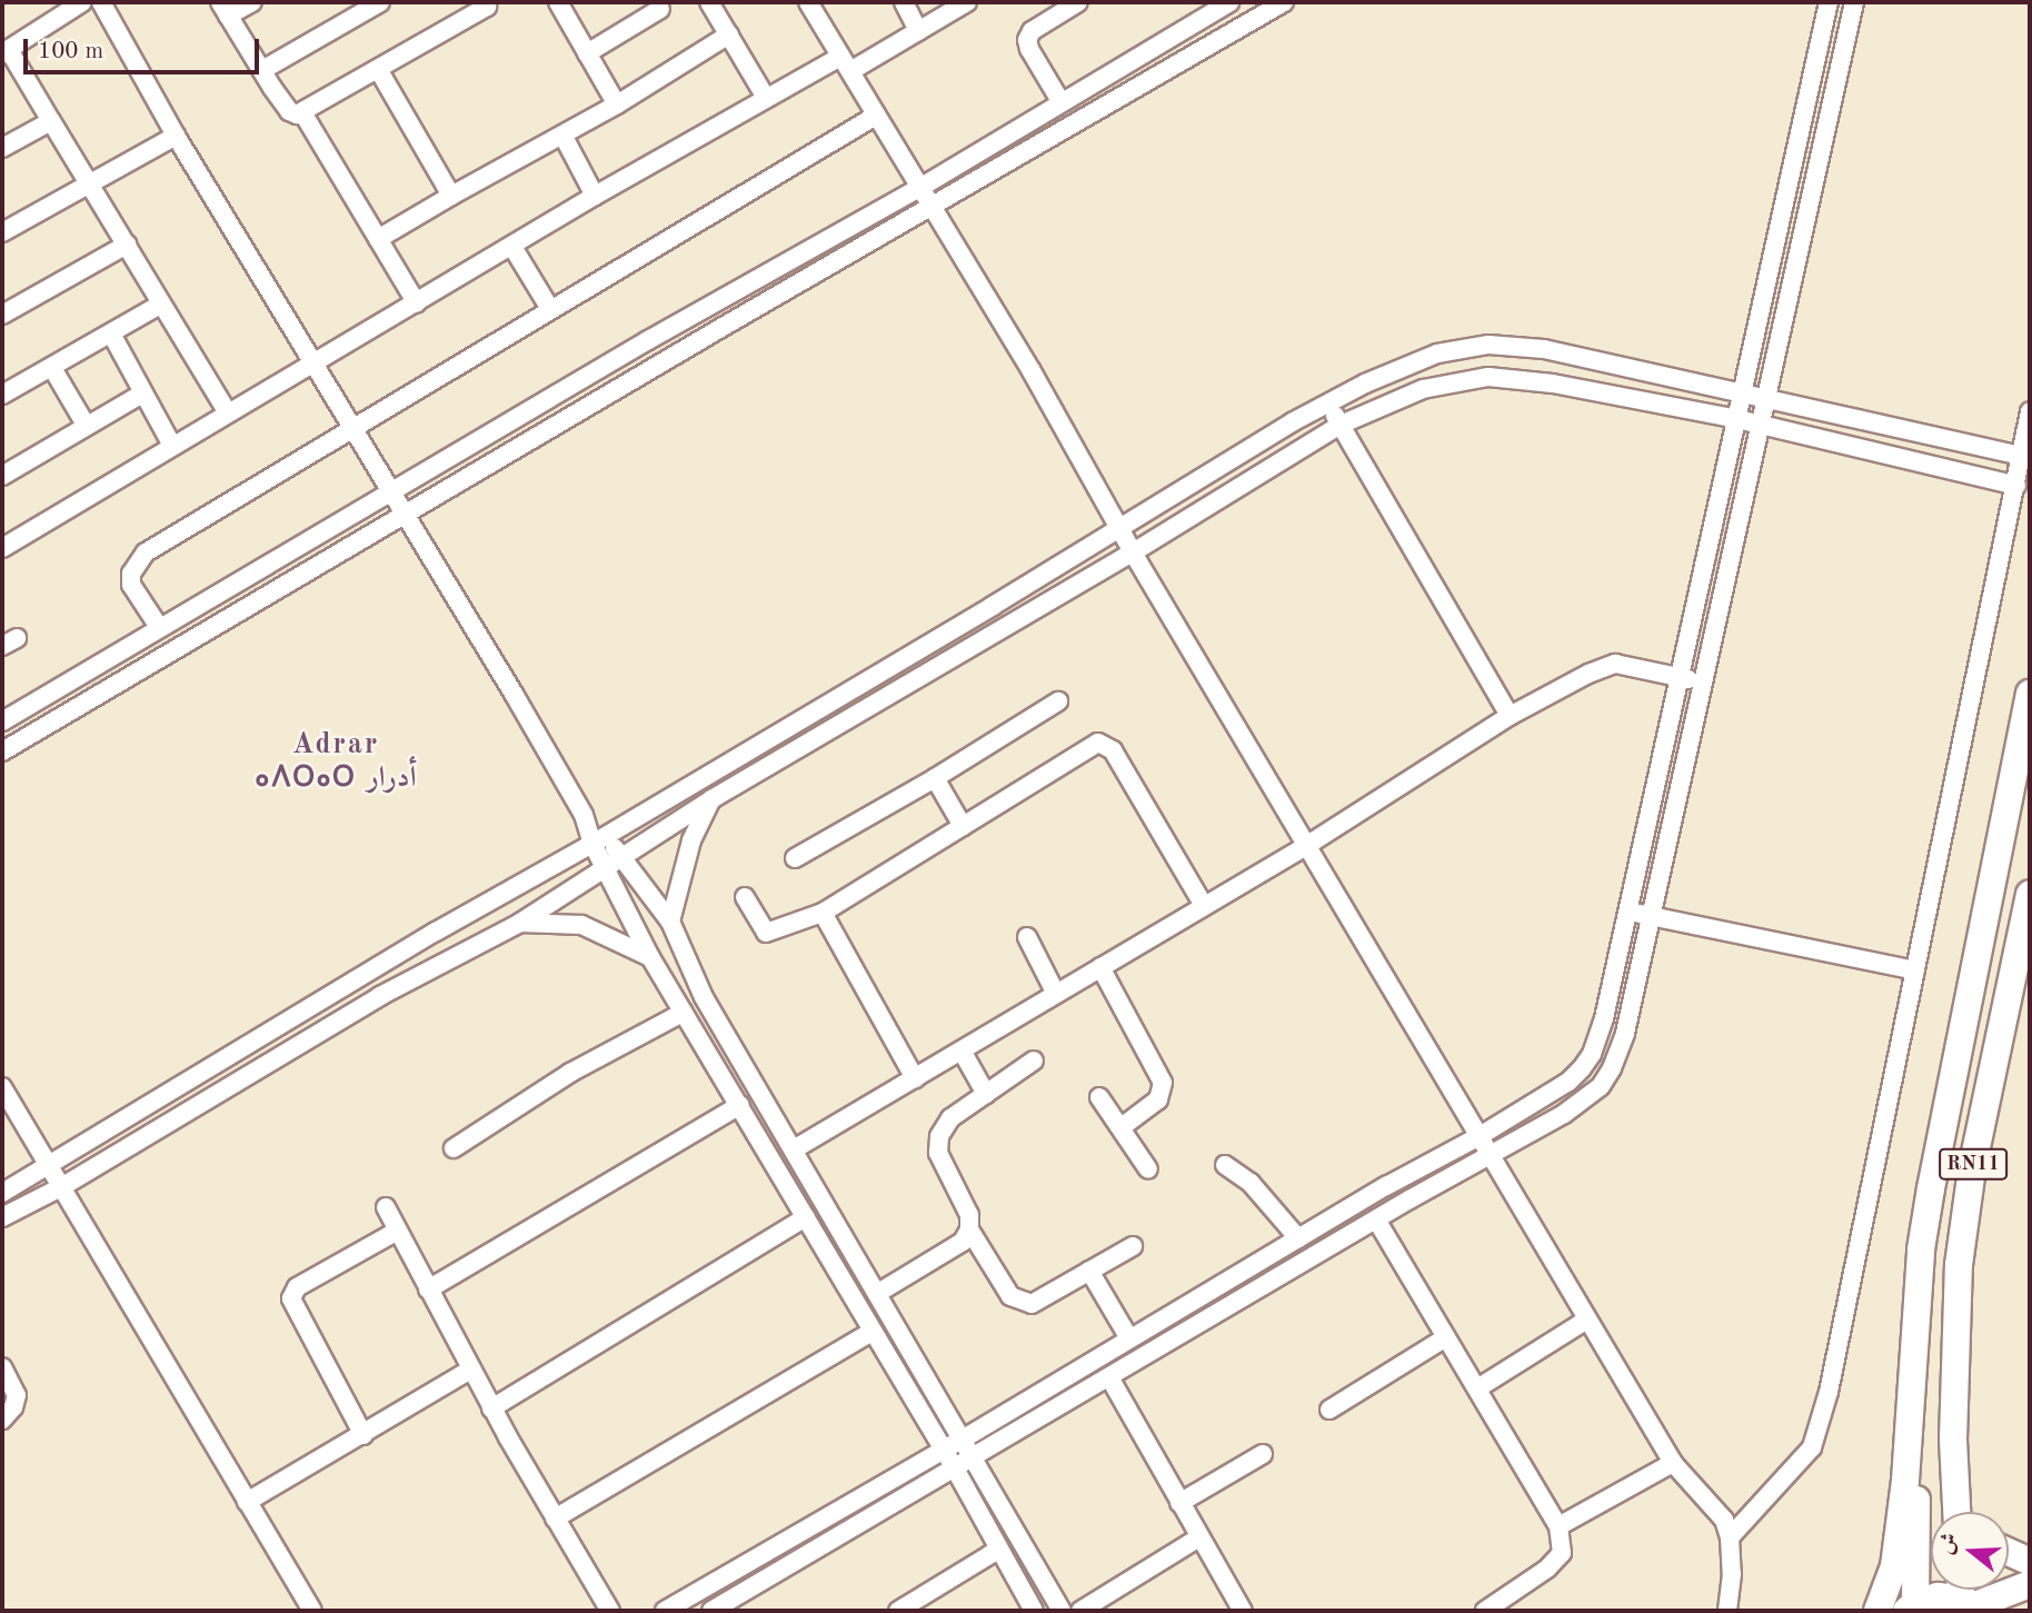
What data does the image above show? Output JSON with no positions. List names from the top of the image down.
{
  "streets": {
    "highway": ["RN11"]
  },
  "districts": ["Adrar ⴰⴷⵔⴰⵔ أدرار"],
  "scale_bar": "100 m",
  "north": "left"
}
